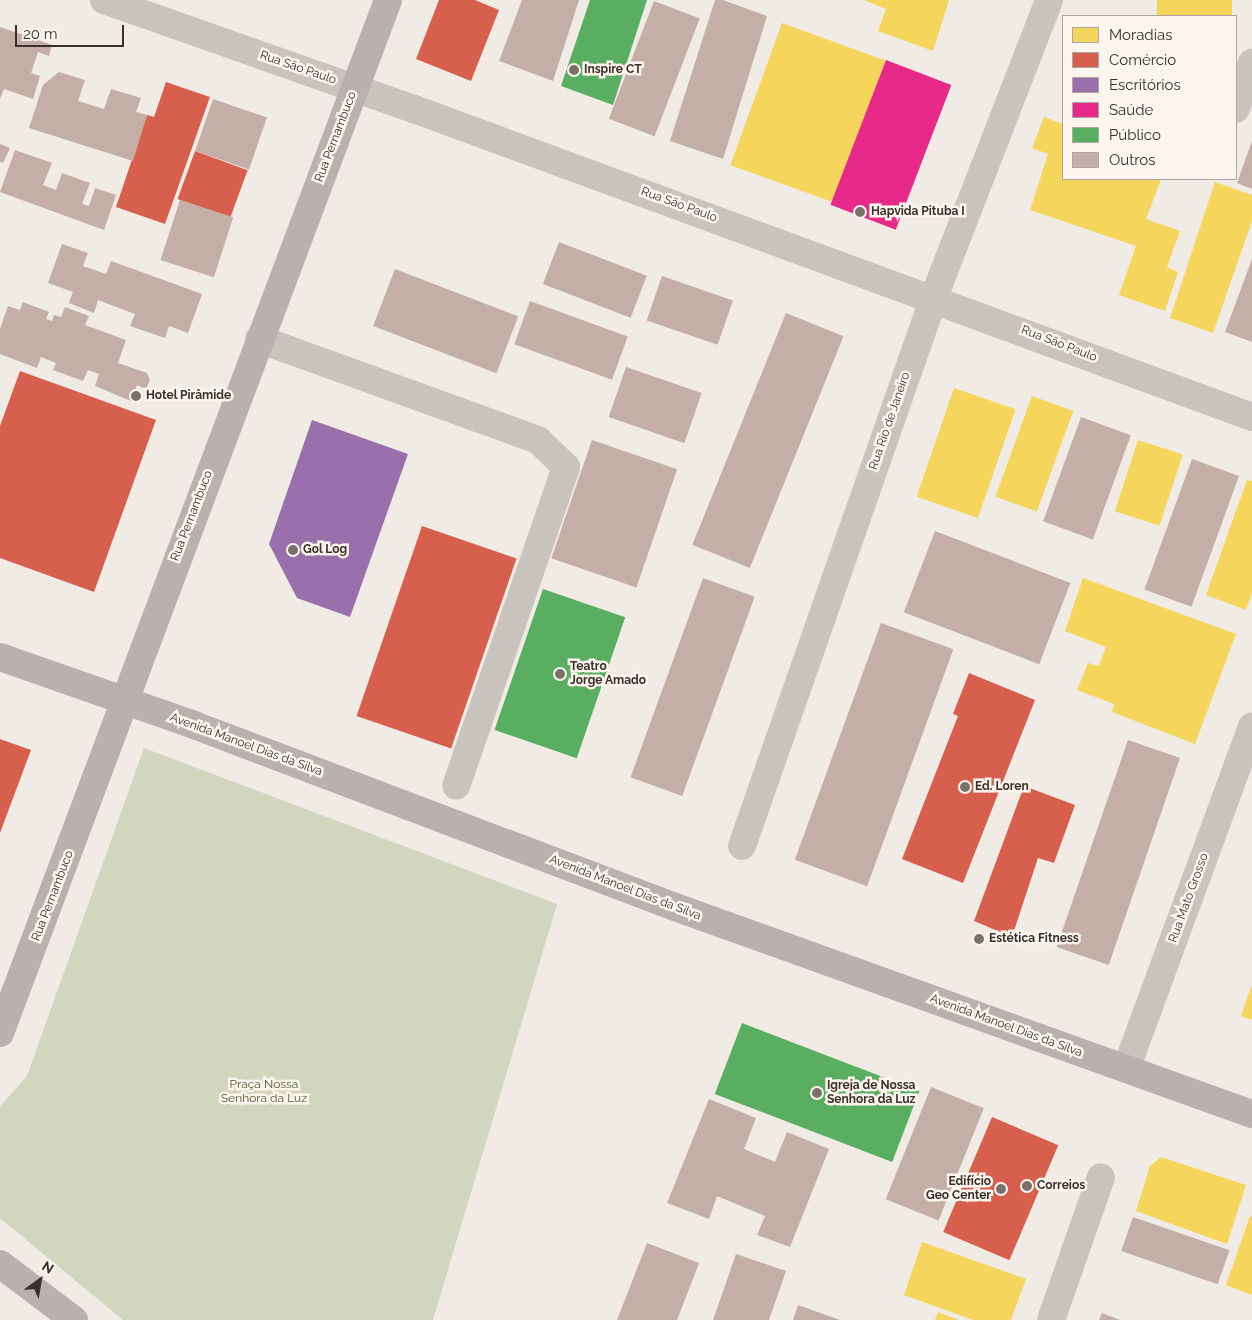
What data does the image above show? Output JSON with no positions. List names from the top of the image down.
{
  "streets": {
    "main road": ["Rua Pernambuco", "Avenida Manoel Dias da Silva"],
    "street": ["Rua São Paulo", "Rua Rio de Janeiro", "Rua Mato Grosso"]
  },
  "crossings": [
    ["Rua São Paulo", "Rua Pernambuco"],
    ["Rua São Paulo", "Rua Rio de Janeiro"],
    ["Rua Pernambuco", "Avenida Manoel Dias da Silva"],
    ["Avenida Manoel Dias da Silva", "Rua Mato Grosso"]
  ],
  "parks": ["Praça Nossa Senhora da Luz"],
  "places": [
    "Inspire CT",
    "Hapvida Pituba I",
    "Hotel Pirâmide",
    "Gol Log",
    "Teatro Jorge Amado",
    "Ed. Loren",
    "Estética Fitness",
    "Igreja de Nossa Senhora da Luz",
    "Correios",
    "Edifício Geo Center"
  ],
  "legend": [
    "Moradias",
    "Comércio",
    "Escritórios",
    "Saúde",
    "Público",
    "Outros"
  ],
  "scale_bar": "20 m",
  "north": "top right"
}
